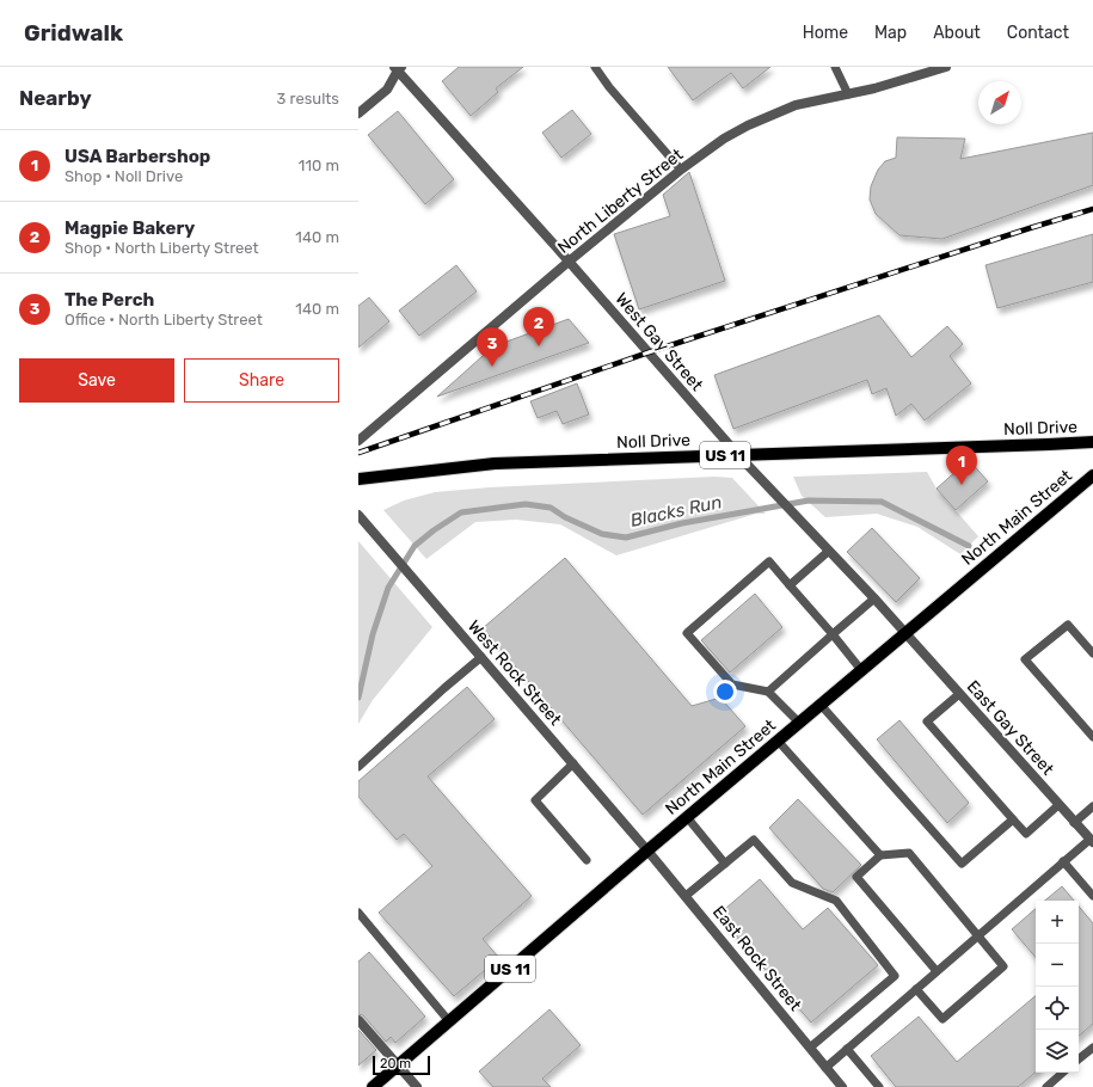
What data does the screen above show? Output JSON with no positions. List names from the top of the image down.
{
  "streets": {
    "main road": ["Noll Drive", "US 11", "North Main Street"],
    "street": [
      "North Liberty Street",
      "West Gay Street",
      "West Rock Street",
      "East Gay Street",
      "East Rock Street"
    ]
  },
  "crossings": [
    ["North Liberty Street", "West Gay Street"],
    ["West Gay Street", "Noll Drive"],
    ["West Gay Street", "North Main Street"],
    ["West Gay Street", "East Gay Street"],
    ["North Main Street", "West Rock Street"],
    ["North Main Street", "East Gay Street"],
    ["North Main Street", "East Rock Street"],
    ["West Rock Street", "East Rock Street"]
  ],
  "water": ["Blacks Run"],
  "scale_bar": "20 m",
  "north": "top right",
  "page": {
    "header": "Gridwalk",
    "nav": [
      "Home",
      "Map",
      "About",
      "Contact"
    ],
    "heading": ["Nearby", "3 results"],
    "list": [
      {
        "mark": "1",
        "name": "USA Barbershop",
        "note": "Shop · Noll Drive",
        "value": "110 m"
      },
      {
        "mark": "2",
        "name": "Magpie Bakery",
        "note": "Shop · North Liberty Street",
        "value": "140 m"
      },
      {
        "mark": "3",
        "name": "The Perch",
        "note": "Office · North Liberty Street",
        "value": "140 m"
      }
    ],
    "pins": ["2", "3", "1"],
    "buttons": ["Save", "Share"],
    "map_buttons": ["+", "−"],
    "scale": "20 m"
  }
}
